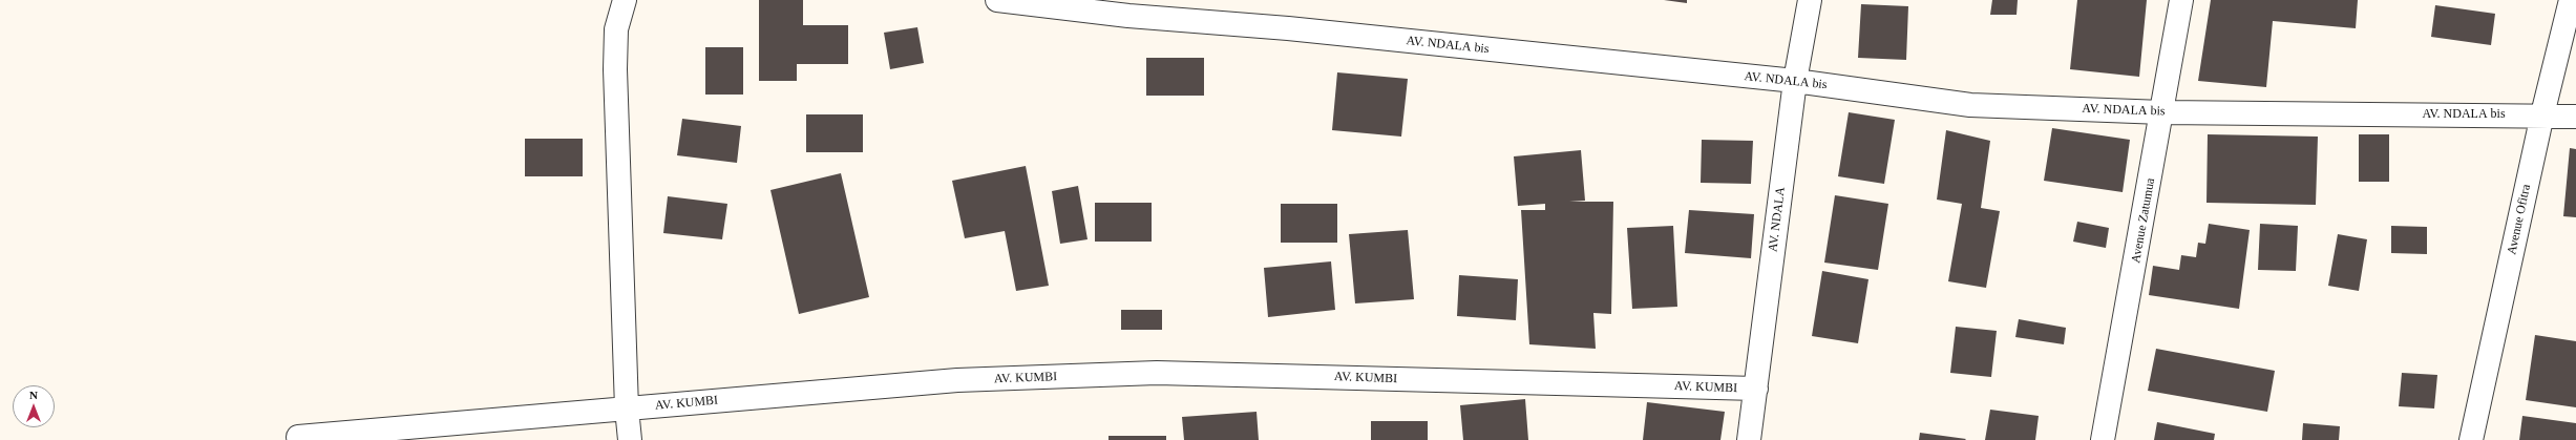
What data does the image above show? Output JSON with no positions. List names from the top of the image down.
{
  "streets": {
    "street": [
      "AV. NDALA bis",
      "AV. NDALA",
      "Avenue Ofitra",
      "Avenue Zatumua",
      "AV. KUMBI"
    ]
  },
  "crossings": [
    ["AV. NDALA bis", "AV. NDALA"],
    ["AV. NDALA bis", "Avenue Ofitra"],
    ["AV. NDALA bis", "Avenue Zatumua"],
    ["AV. NDALA", "AV. KUMBI"]
  ],
  "north": "top"
}
